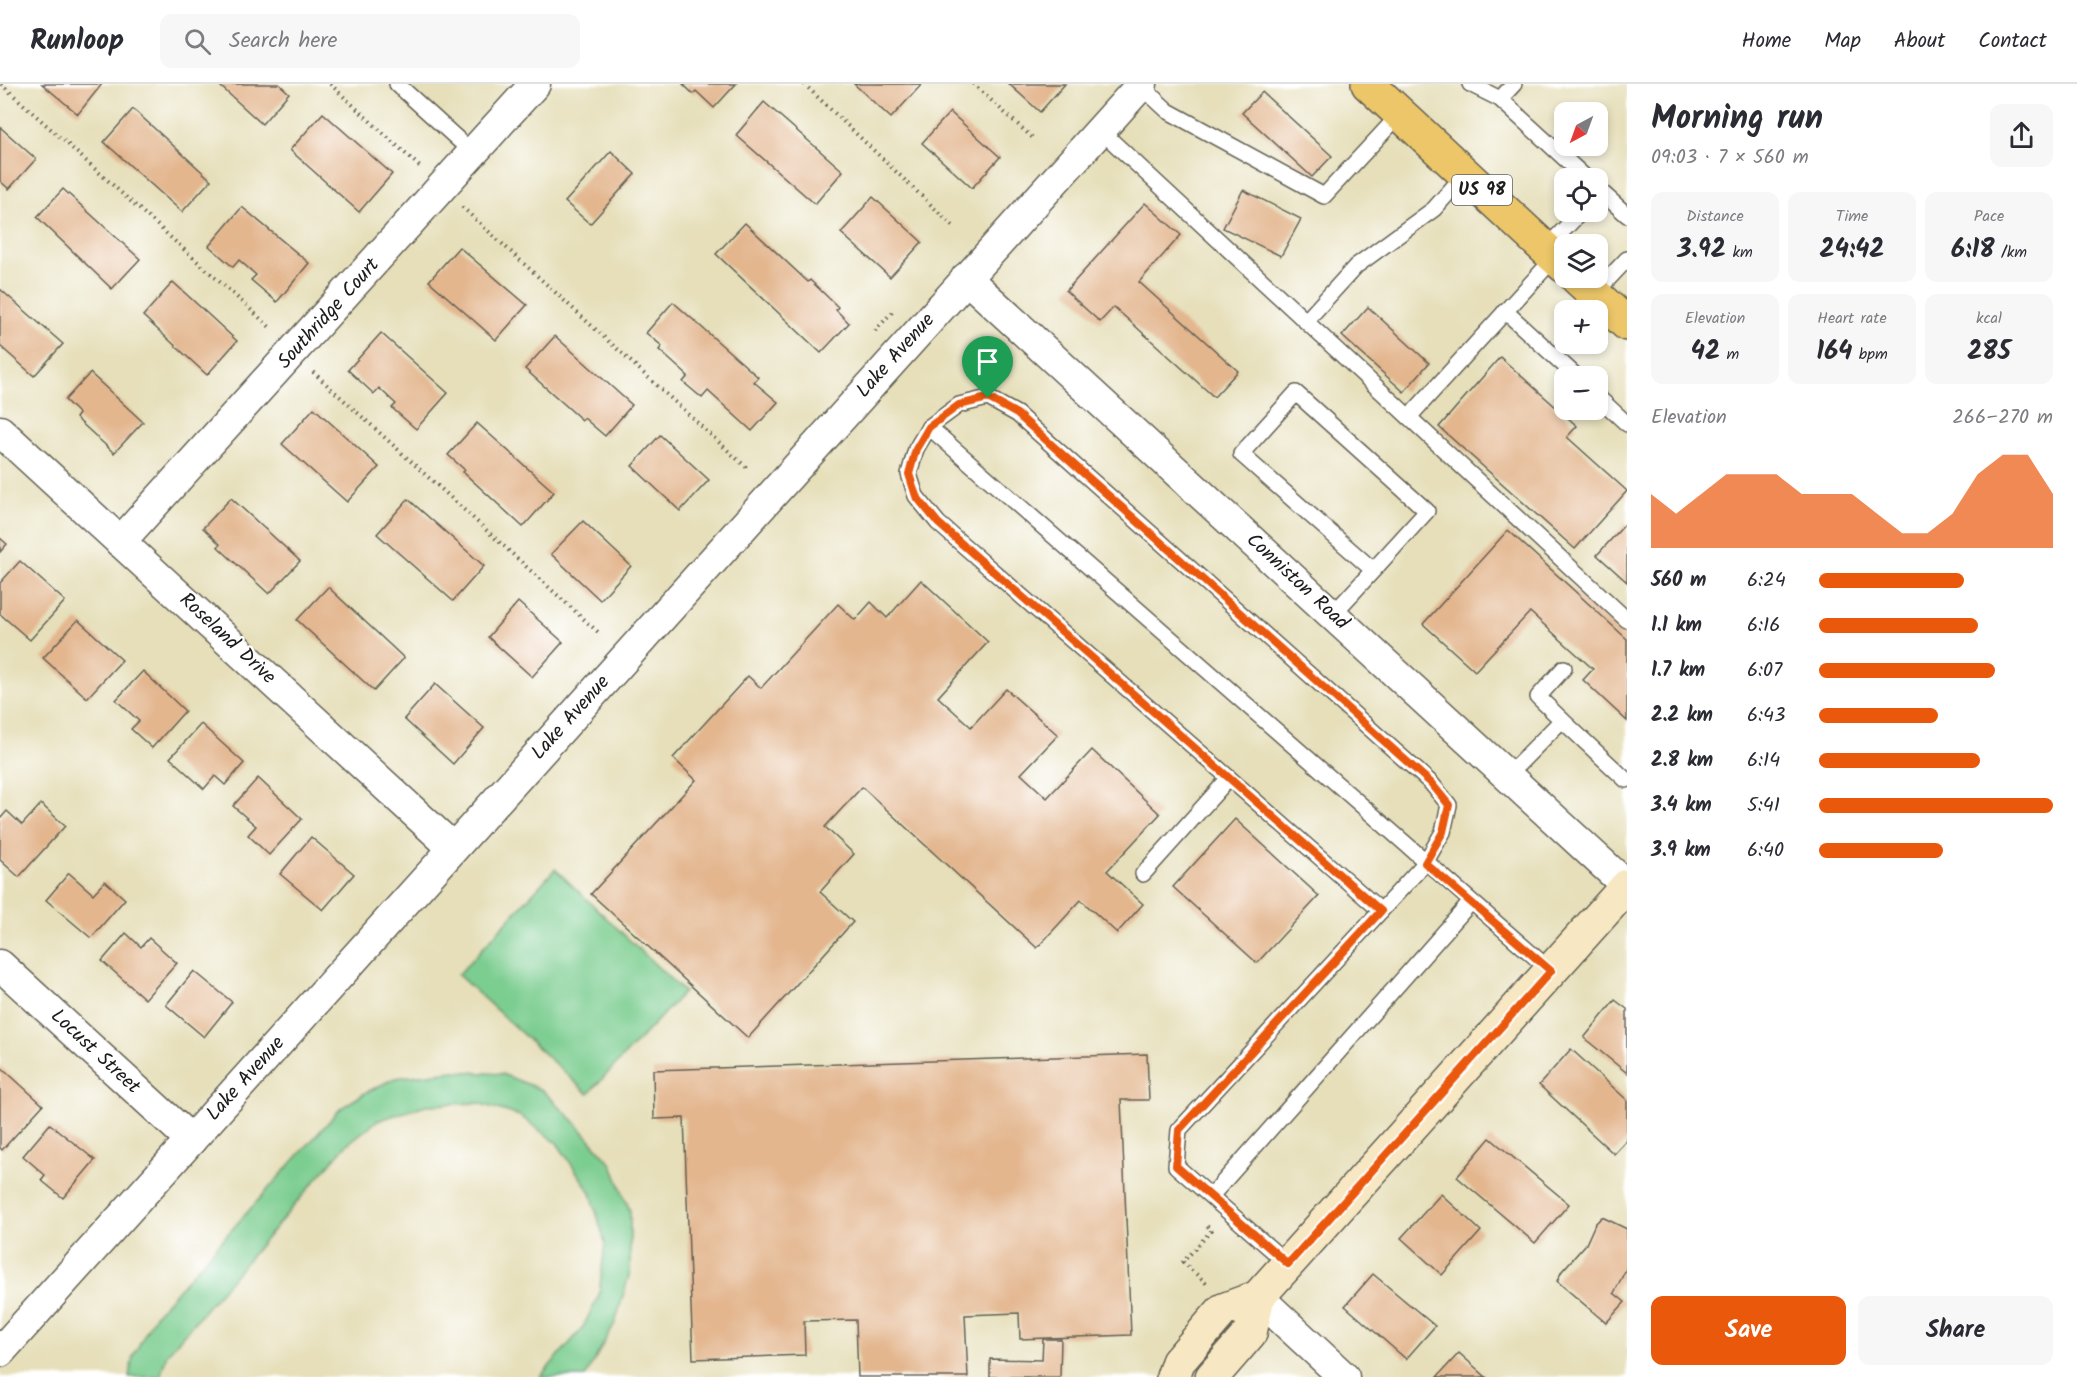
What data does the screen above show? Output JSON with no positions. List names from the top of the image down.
{
  "streets": {
    "main road": ["US 98"],
    "street": [
      "Southridge Court",
      "Lake Avenue",
      "Conniston Road",
      "Roseland Drive",
      "Locust Street"
    ]
  },
  "crossings": [
    ["Southridge Court", "Roseland Drive"],
    ["Lake Avenue", "Conniston Road"],
    ["Lake Avenue", "Roseland Drive"],
    ["Lake Avenue", "Locust Street"]
  ],
  "north": "bottom left",
  "page": {
    "header": "Runloop",
    "search": "Search here",
    "nav": [
      "Home",
      "Map",
      "About",
      "Contact"
    ],
    "heading": ["Morning run", "09:03 · 7 × 560 m"],
    "map_buttons": ["+", "−"],
    "stats": [
      ["Distance", "3.92 km"],
      ["Time", "24:42"],
      ["Pace", "6:18 /km"],
      ["Elevation", "42 m"],
      ["Heart rate", "164 bpm"],
      ["kcal", "285"]
    ],
    "chart": ["Elevation", "266–270 m"],
    "list": [
      {
        "name": "560 m",
        "note": "6:24"
      },
      {
        "name": "1.1 km",
        "note": "6:16"
      },
      {
        "name": "1.7 km",
        "note": "6:07"
      },
      {
        "name": "2.2 km",
        "note": "6:43"
      },
      {
        "name": "2.8 km",
        "note": "6:14"
      },
      {
        "name": "3.4 km",
        "note": "5:41"
      },
      {
        "name": "3.9 km",
        "note": "6:40"
      }
    ],
    "buttons": ["Save", "Share"]
  }
}
